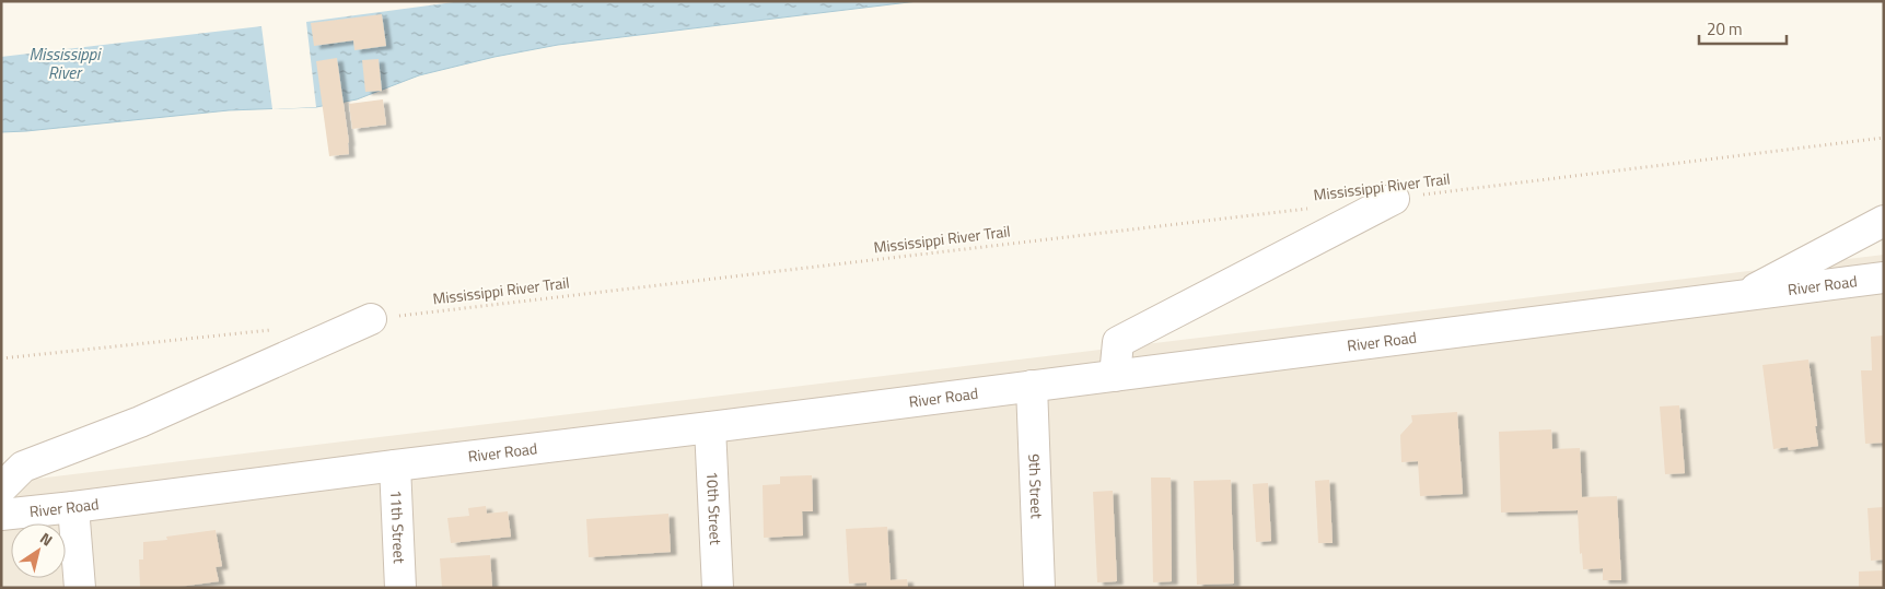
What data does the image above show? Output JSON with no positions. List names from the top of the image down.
{
  "streets": {
    "street": [
      "River Road",
      "9th Street",
      "10th Street",
      "11th Street"
    ],
    "path": ["Mississippi River Trail"]
  },
  "crossings": [
    ["River Road", "9th Street"],
    ["River Road", "10th Street"],
    ["River Road", "11th Street"]
  ],
  "water": ["Mississippi River"],
  "scale_bar": "20 m",
  "north": "top right"
}
